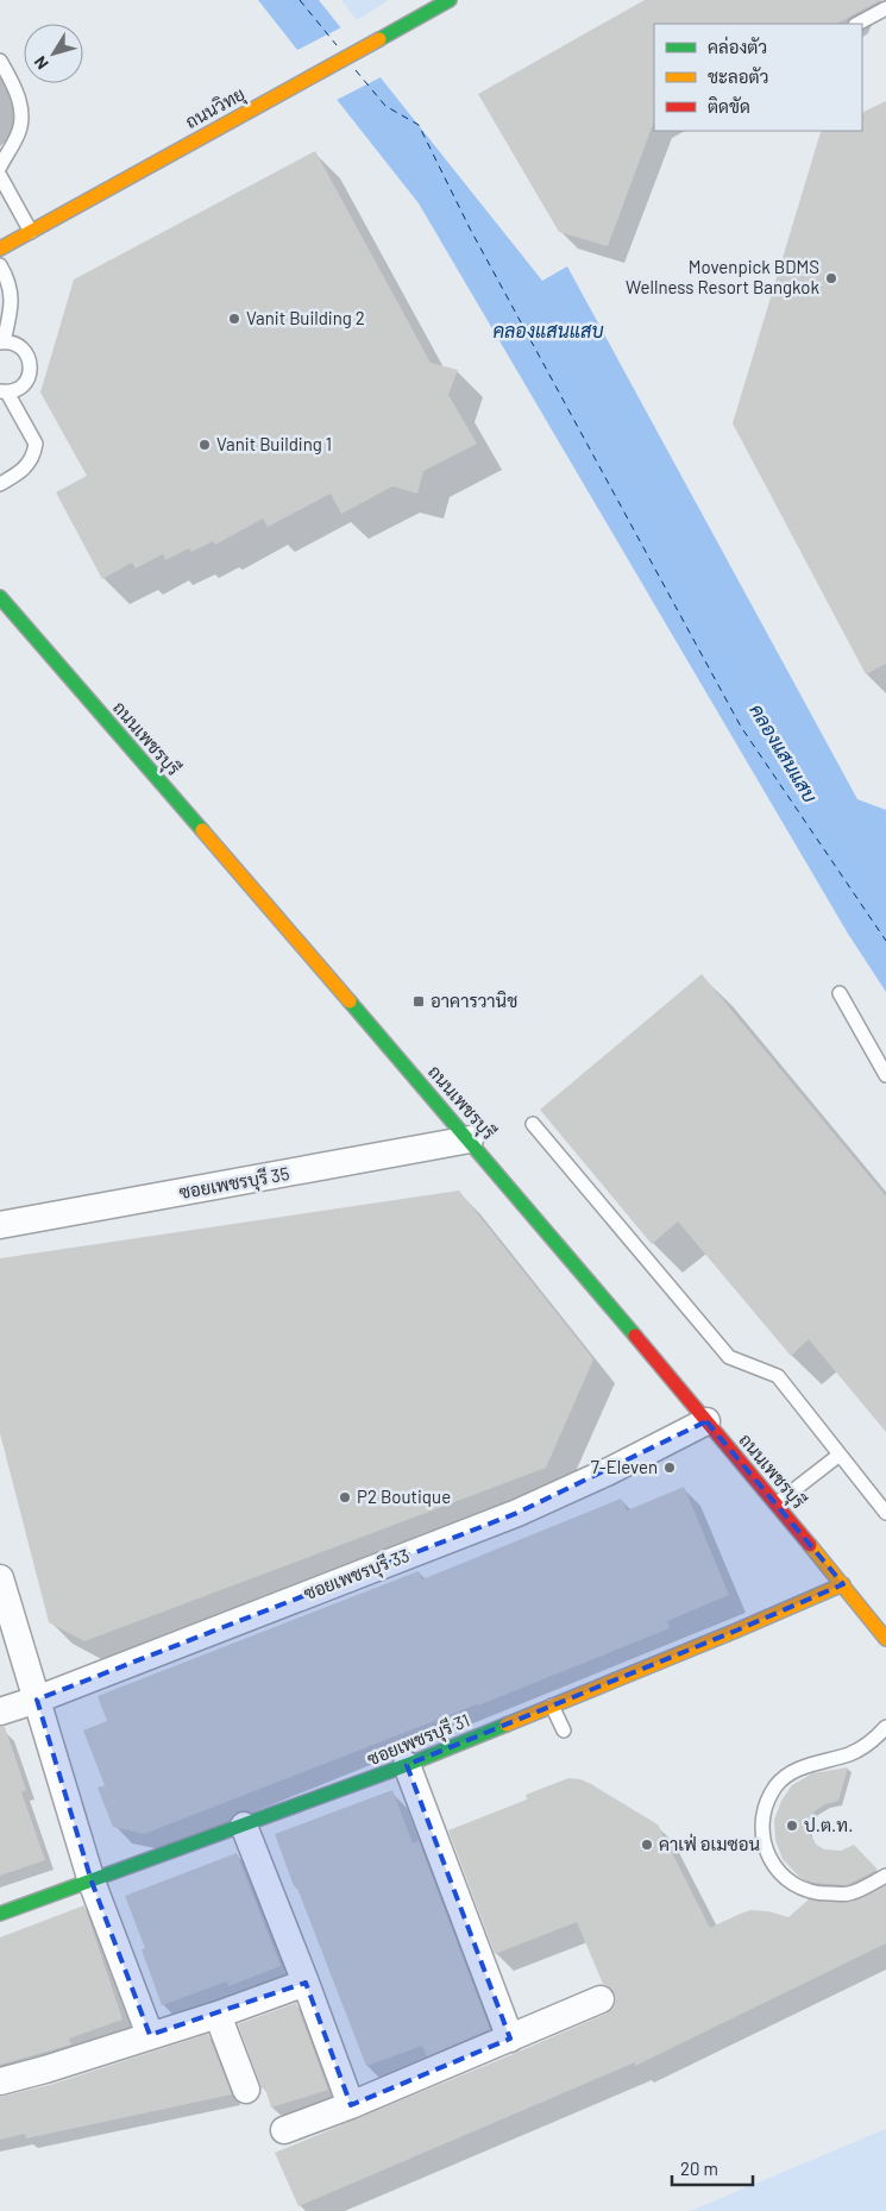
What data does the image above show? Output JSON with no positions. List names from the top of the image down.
{
  "streets": {
    "street": [
      "ถนนวิทยุ",
      "ถนนเพชรบุรี",
      "ซอยเพชรบุรี 35",
      "ซอยเพชรบุรี 33",
      "ซอยเพชรบุรี 31"
    ]
  },
  "crossings": [
    ["ถนนเพชรบุรี", "ซอยเพชรบุรี 35"],
    ["ถนนเพชรบุรี", "ซอยเพชรบุรี 33"],
    ["ถนนเพชรบุรี", "ซอยเพชรบุรี 31"]
  ],
  "water": ["คลองแสนแสบ"],
  "places": {
    "other": [
      "Movenpick BDMS Wellness Resort Bangkok",
      "Vanit Building 2",
      "Vanit Building 1",
      "7-Eleven",
      "P2 Boutique",
      "ป.ต.ท.",
      "คาเฟ่ อเมซอน"
    ],
    "transit": ["อาคารวานิช"]
  },
  "legend": ["คล่องตัว", "ชะลอตัว", "ติดขัด"],
  "scale_bar": "20 m",
  "north": "bottom left"
}
